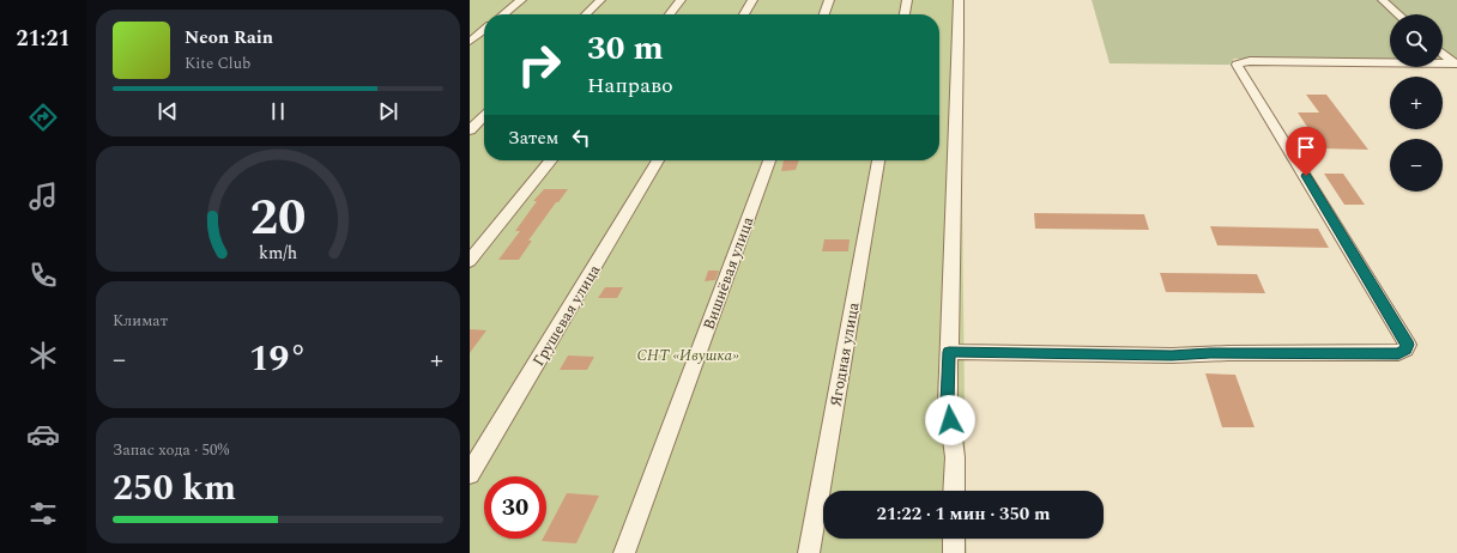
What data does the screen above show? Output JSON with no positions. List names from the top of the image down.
{
  "streets": {
    "street": ["Вишнёвая улица", "Грушевая улица", "Ягодная улица"]
  },
  "parks": ["СНТ «Ивушка»"],
  "page": {
    "tabs": "21:21",
    "map_buttons": ["+", "−"],
    "turn": ["30 m", "Направо"],
    "song": ["Neon Rain", "Kite Club"],
    "then": "Затем",
    "tile": [
      "Климат",
      ["Запас хода · 50%", "250 km"]
    ],
    "heat": ["−", "19°", "+"],
    "limit": "30",
    "trip": "21:22 · 1 мин · 350 m",
    "gauge": ["20", "km/h"]
  }
}
